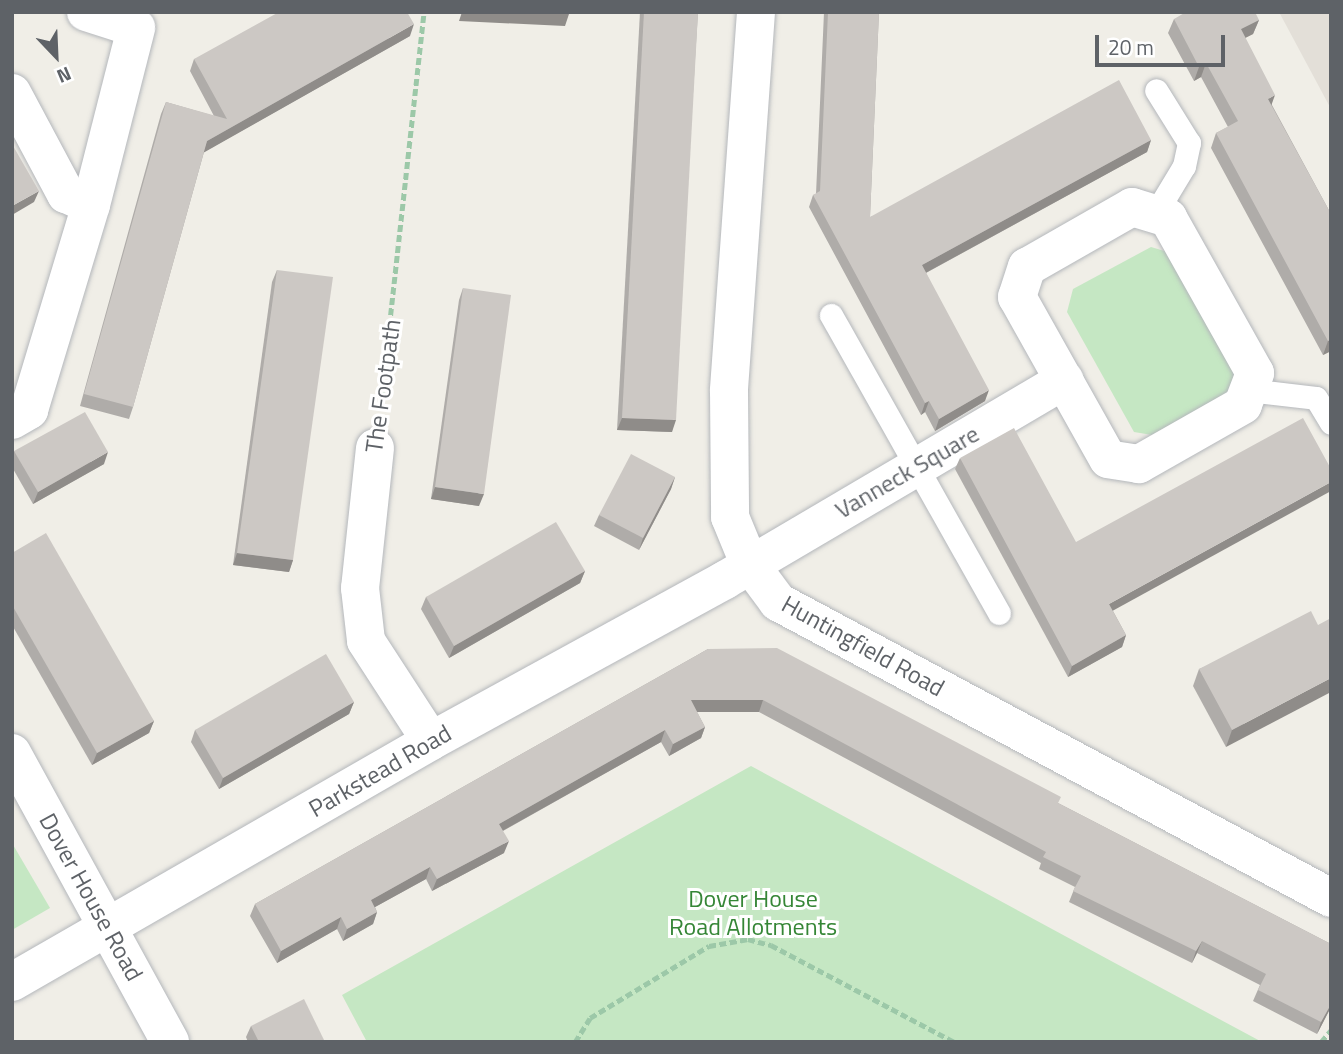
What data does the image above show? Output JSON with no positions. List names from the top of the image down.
{
  "streets": {
    "street": [
      "The Footpath",
      "Vanneck Square",
      "Huntingfield Road",
      "Parkstead Road",
      "Dover House Road"
    ]
  },
  "crossings": [
    ["The Footpath", "Parkstead Road"],
    ["Vanneck Square", "Huntingfield Road"],
    ["Vanneck Square", "Parkstead Road"],
    ["Huntingfield Road", "Parkstead Road"],
    ["Parkstead Road", "Dover House Road"]
  ],
  "parks": ["Dover House Road Allotments"],
  "scale_bar": "20 m",
  "north": "bottom right"
}
